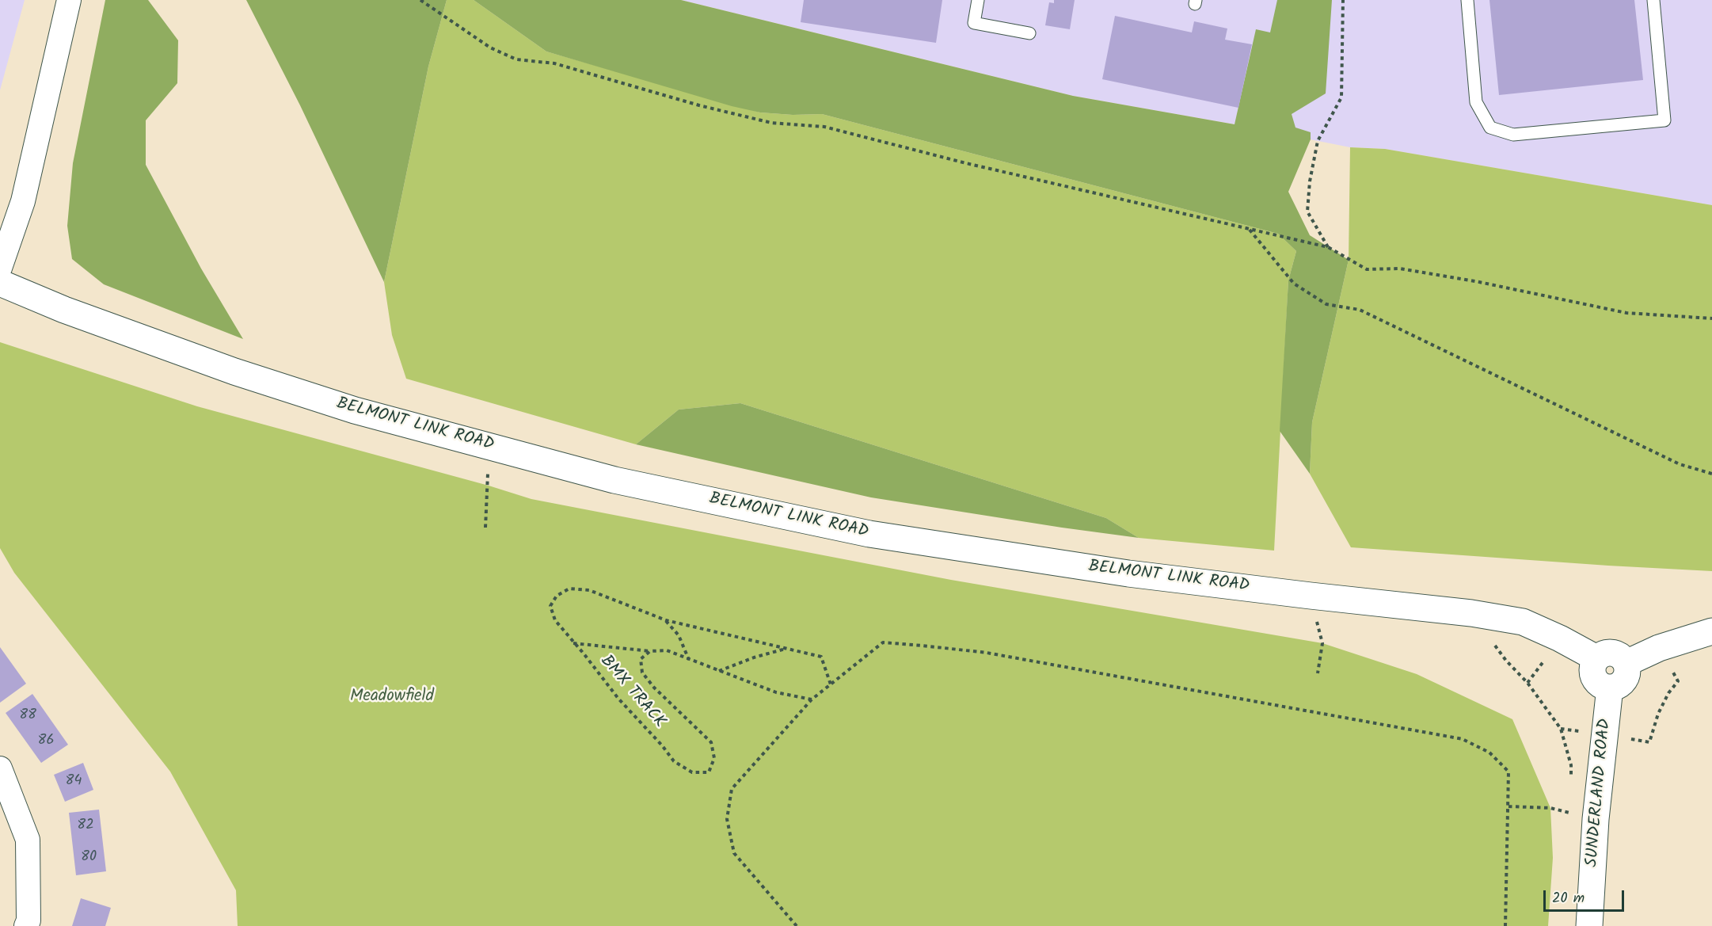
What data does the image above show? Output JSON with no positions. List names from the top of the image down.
{
  "streets": {
    "street": ["BELMONT LINK ROAD", "SUNDERLAND ROAD"],
    "path": ["BMX TRACK"]
  },
  "crossings": [
    ["BELMONT LINK ROAD", "SUNDERLAND ROAD"]
  ],
  "parks": ["Meadowfield"],
  "house_numbers": [
    "88",
    "86",
    "84",
    "82",
    "80"
  ],
  "scale_bar": "20 m"
}
